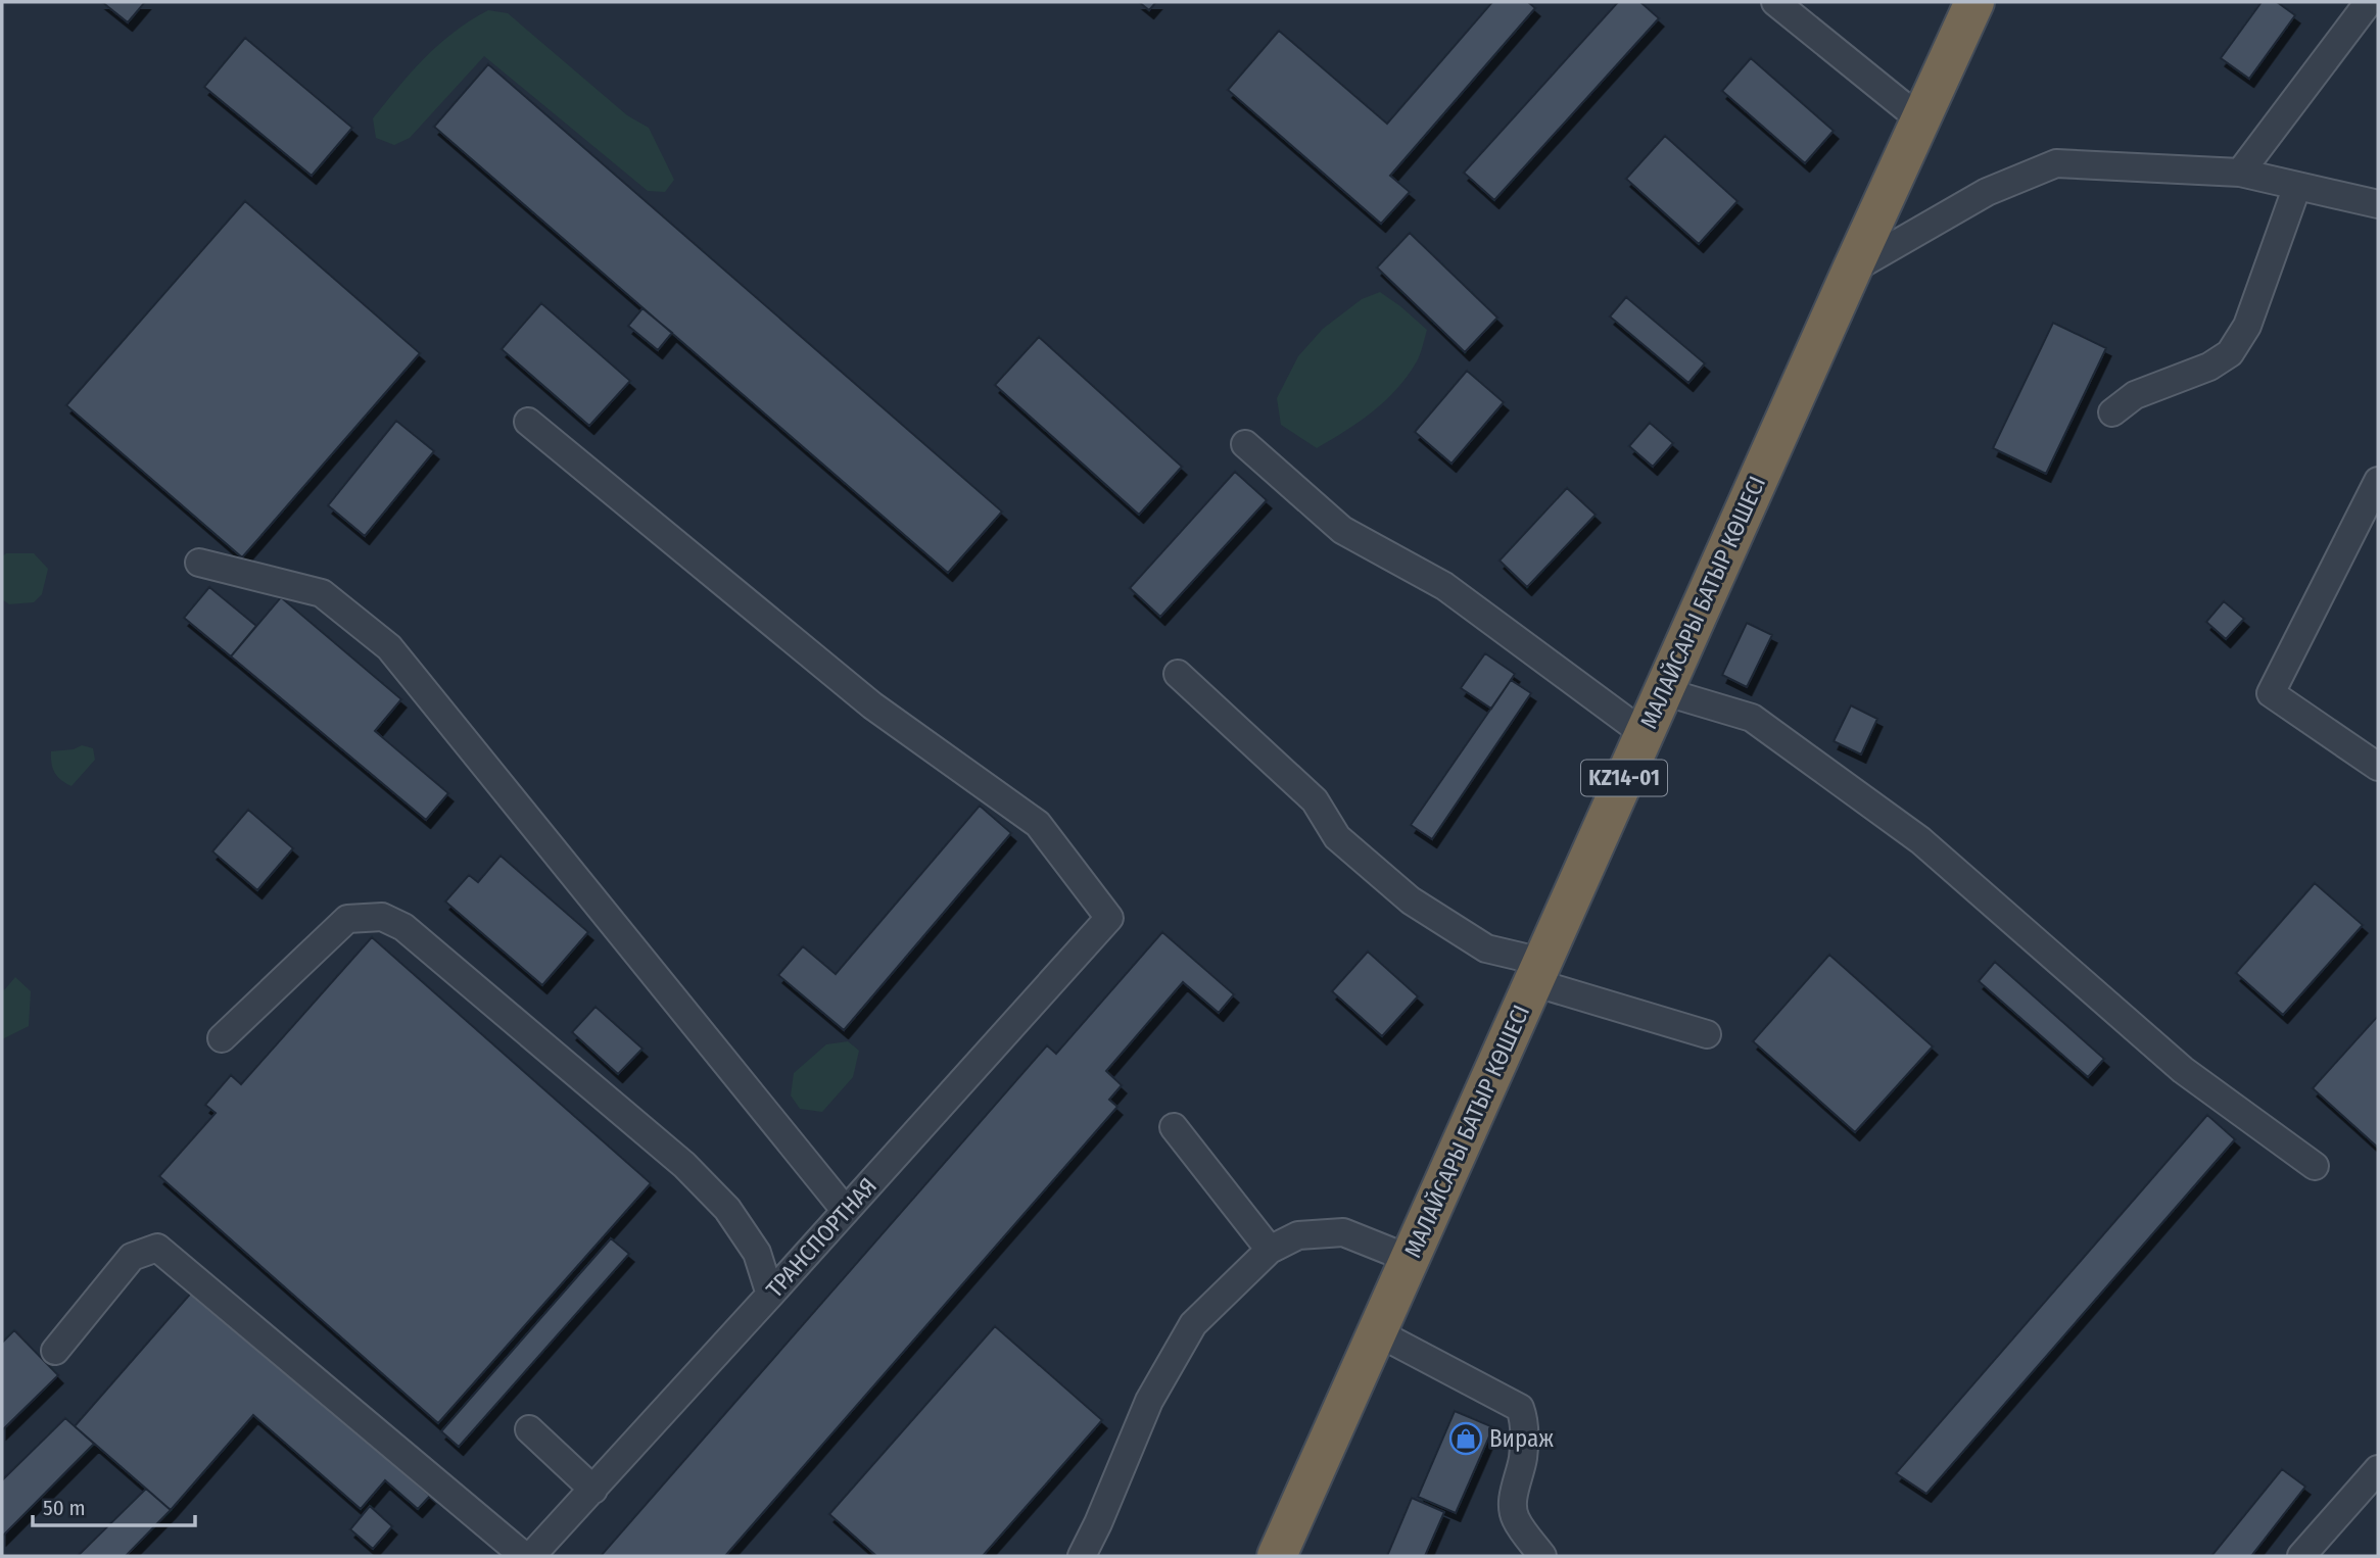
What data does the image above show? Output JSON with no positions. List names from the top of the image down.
{
  "streets": {
    "highway": ["МАЛАЙСАРЫ БАТЫР КӨШЕСІ", "KZ14-01"],
    "street": ["ТРАНСПОРТНАЯ"]
  },
  "places": {
    "shop": ["Вираж"]
  },
  "scale_bar": "50 m"
}
